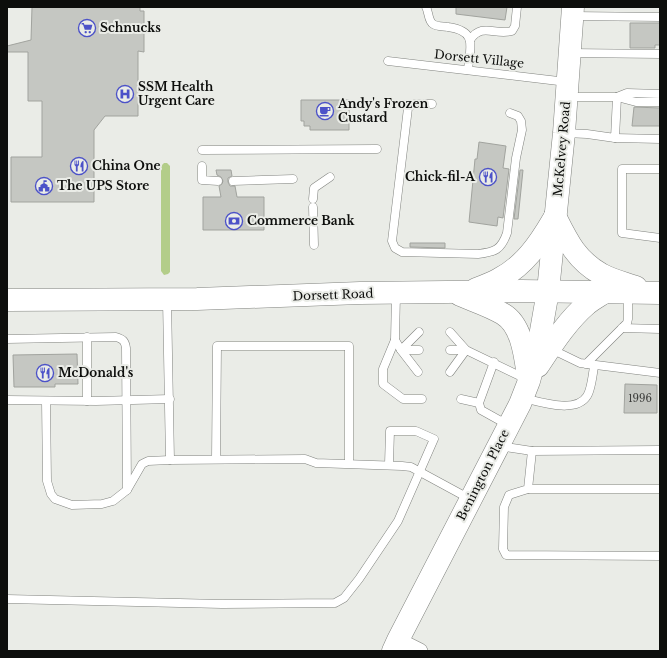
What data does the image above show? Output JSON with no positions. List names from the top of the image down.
{
  "streets": {
    "main road": ["McKelvey Road", "Dorsett Road", "Benington Place"],
    "lane": ["Dorsett Village"]
  },
  "crossings": [
    ["Dorsett Village", "McKelvey Road"],
    ["McKelvey Road", "Dorsett Road"],
    ["McKelvey Road", "Benington Place"],
    ["Dorsett Road", "Benington Place"]
  ],
  "places": {
    "supermarket": ["Schnucks"],
    "hospital": ["SSM Health Urgent Care"],
    "cafe": ["Andy's Frozen Custard"],
    "restaurant": ["China One", "Chick-fil-A", "McDonald's"],
    "public building": ["The UPS Store"],
    "bank": ["Commerce Bank"]
  },
  "house_numbers": ["1996"]
}
